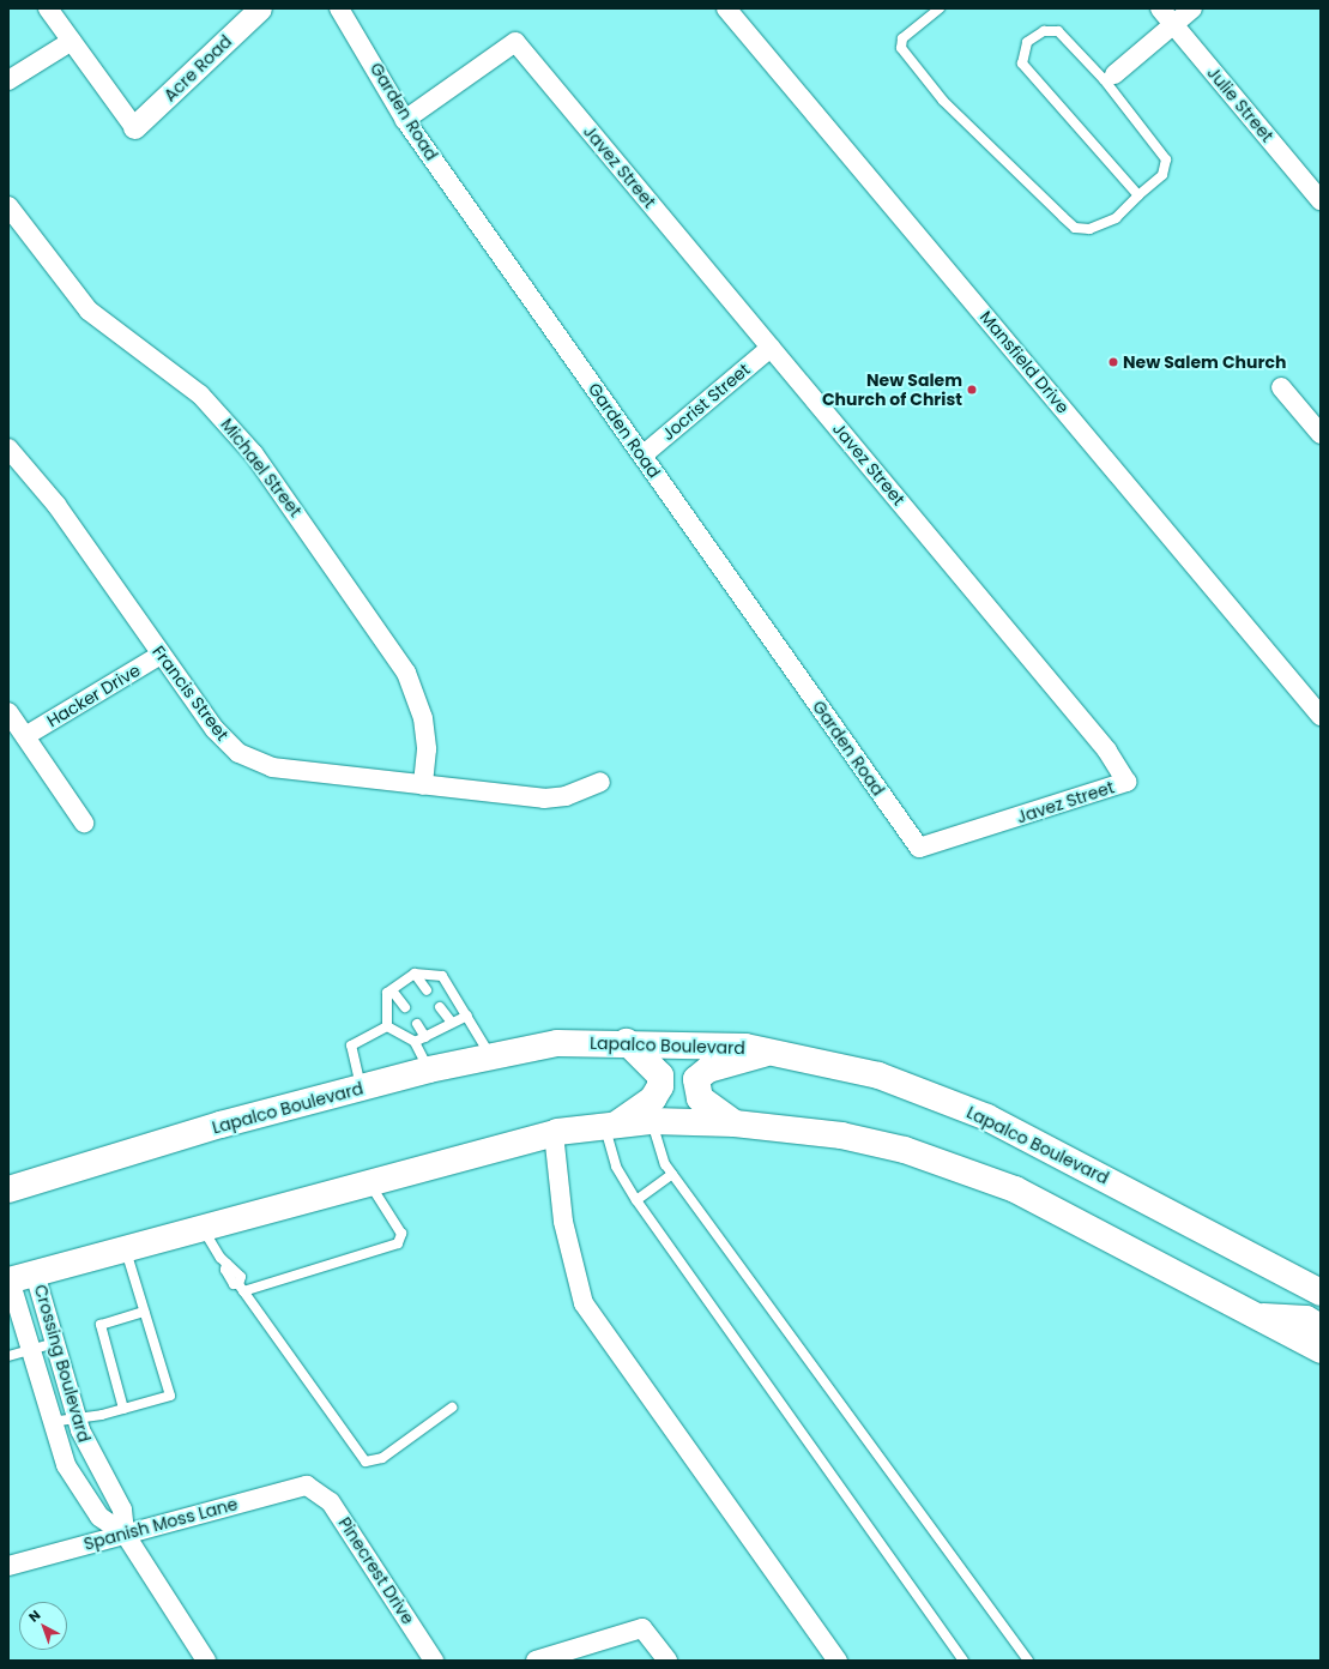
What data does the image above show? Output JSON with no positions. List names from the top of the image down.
{
  "streets": {
    "main road": ["Lapalco Boulevard"],
    "street": [
      "Acre Road",
      "Julie Street",
      "Garden Road",
      "Javez Street",
      "Mansfield Drive",
      "Jocrist Street",
      "Michael Street",
      "Francis Street",
      "Hacker Drive",
      "Crossing Boulevard",
      "Spanish Moss Lane",
      "Pinecrest Drive"
    ]
  },
  "crossings": [
    ["Garden Road", "Javez Street"],
    ["Garden Road", "Jocrist Street"],
    ["Javez Street", "Jocrist Street"],
    ["Michael Street", "Francis Street"],
    ["Francis Street", "Hacker Drive"],
    ["Crossing Boulevard", "Spanish Moss Lane"],
    ["Spanish Moss Lane", "Pinecrest Drive"]
  ],
  "places": ["New Salem Church", "New Salem Church of Christ"],
  "north": "top left"
}
